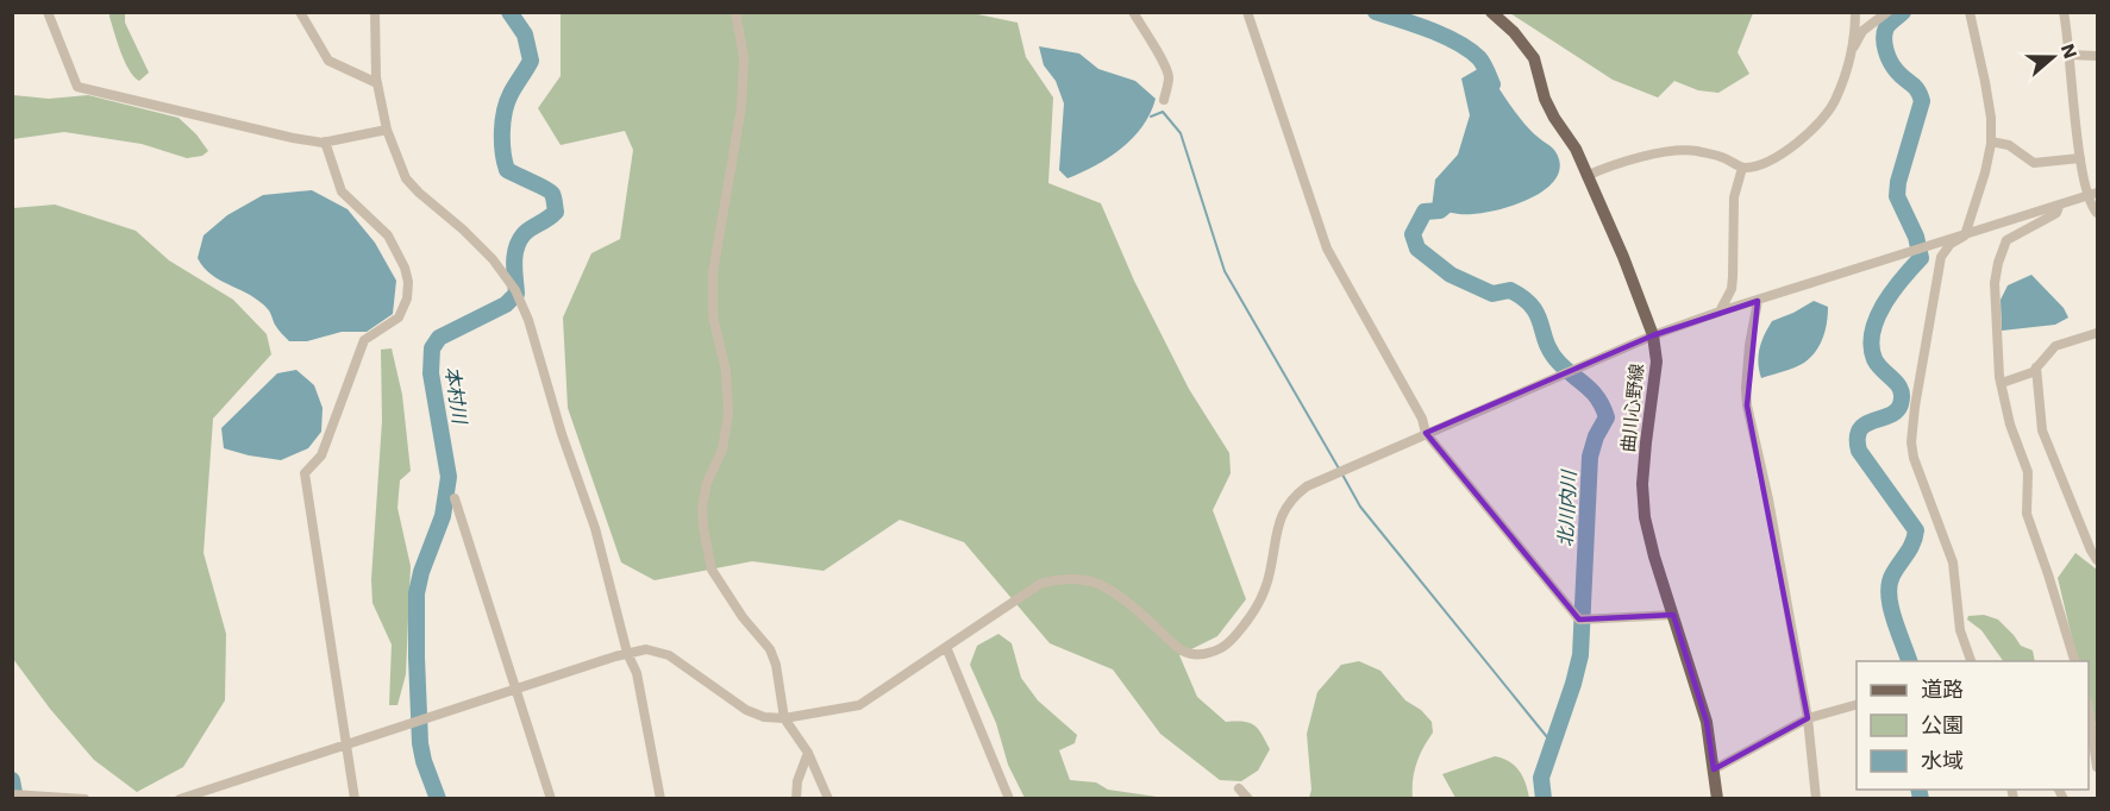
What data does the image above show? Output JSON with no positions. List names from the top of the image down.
{
  "streets": {
    "main road": ["曲川心野線"]
  },
  "water": ["本村川", "北川内川"],
  "legend": ["道路", "公園", "水域"],
  "north": "right"
}
